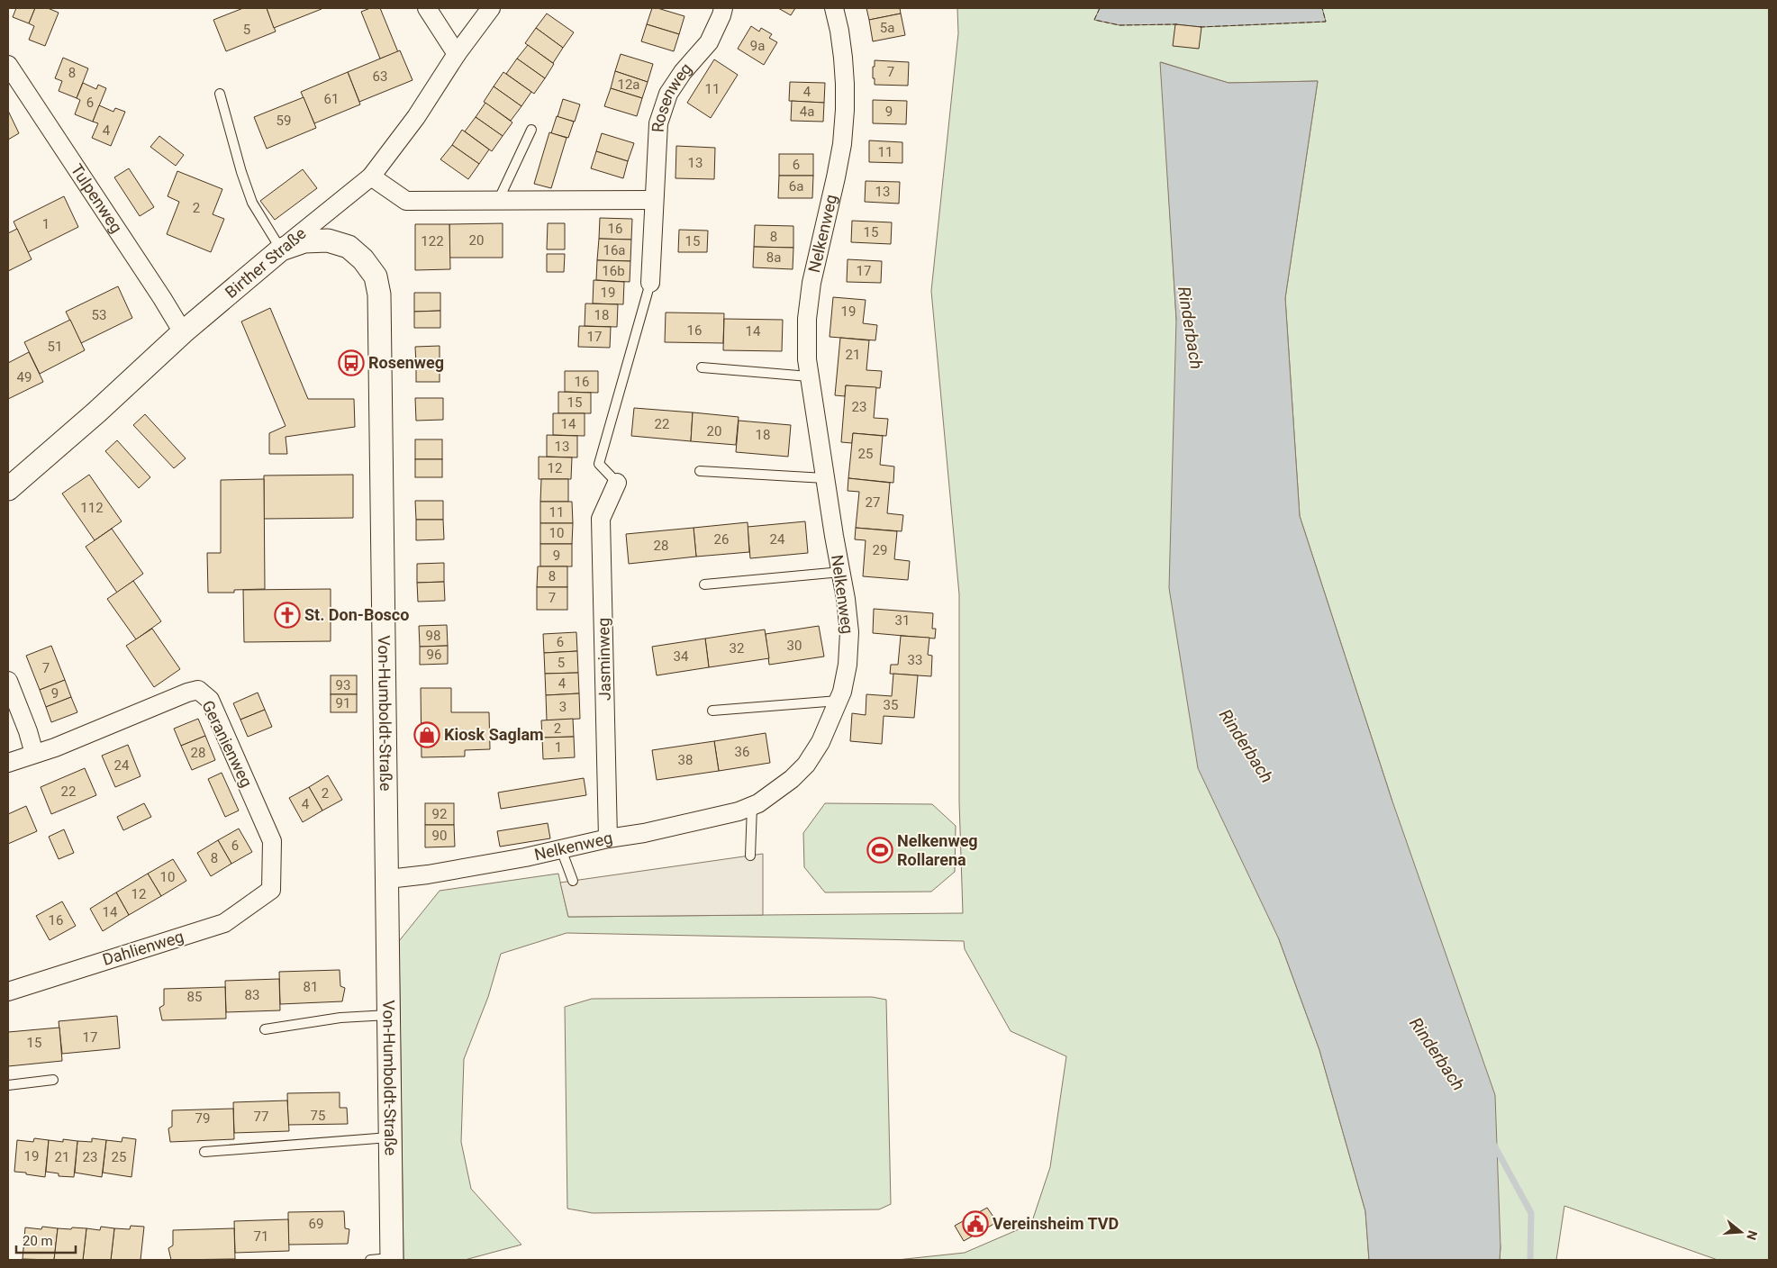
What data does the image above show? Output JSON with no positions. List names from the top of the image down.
{
  "streets": {
    "street": [
      "Rosenweg",
      "Tulpenweg",
      "Nelkenweg",
      "Birther Straße",
      "Jasminweg",
      "Von-Humboldt-Straße",
      "Geranienweg",
      "Dahlienweg"
    ]
  },
  "crossings": [
    ["Tulpenweg", "Birther Straße"],
    ["Nelkenweg", "Jasminweg"],
    ["Nelkenweg", "Von-Humboldt-Straße"],
    ["Birther Straße", "Von-Humboldt-Straße"],
    ["Geranienweg", "Dahlienweg"]
  ],
  "water": ["Rinderbach"],
  "places": {
    "bus stop": ["Rosenweg"],
    "church": ["St. Don-Bosco"],
    "shop": ["Kiosk Saglam"],
    "sports": ["Nelkenweg Rollarena"],
    "public building": ["Vereinsheim TVD"]
  },
  "house_numbers": [
    "5a",
    "5",
    "9a",
    "7",
    "8",
    "63",
    "12a",
    "11",
    "4",
    "61",
    "6",
    "4a",
    "9",
    "59",
    "4",
    "11",
    "13",
    "6",
    "6a",
    "13",
    "2",
    "1",
    "16",
    "15",
    "8",
    "20",
    "122",
    "15",
    "16a",
    "8a",
    "16b",
    "17",
    "19",
    "19",
    "53",
    "18",
    "16",
    "14",
    "17",
    "51",
    "21",
    "49",
    "16",
    "15",
    "23",
    "14",
    "22",
    "20",
    "18",
    "13",
    "25",
    "12",
    "27",
    "112",
    "11",
    "10",
    "26",
    "24",
    "28",
    "29",
    "9",
    "8",
    "7",
    "31",
    "98",
    "6",
    "30",
    "32",
    "96",
    "34",
    "33",
    "5",
    "7",
    "4",
    "93",
    "9",
    "91",
    "35",
    "3",
    "2",
    "1",
    "36",
    "28",
    "38",
    "24",
    "22",
    "2",
    "4",
    "92",
    "90",
    "6",
    "8",
    "10",
    "12",
    "14",
    "16",
    "81",
    "83",
    "85",
    "17",
    "15",
    "75",
    "77",
    "79",
    "19",
    "21",
    "23",
    "25",
    "69",
    "71"
  ],
  "scale_bar": "20 m",
  "north": "right"
}
